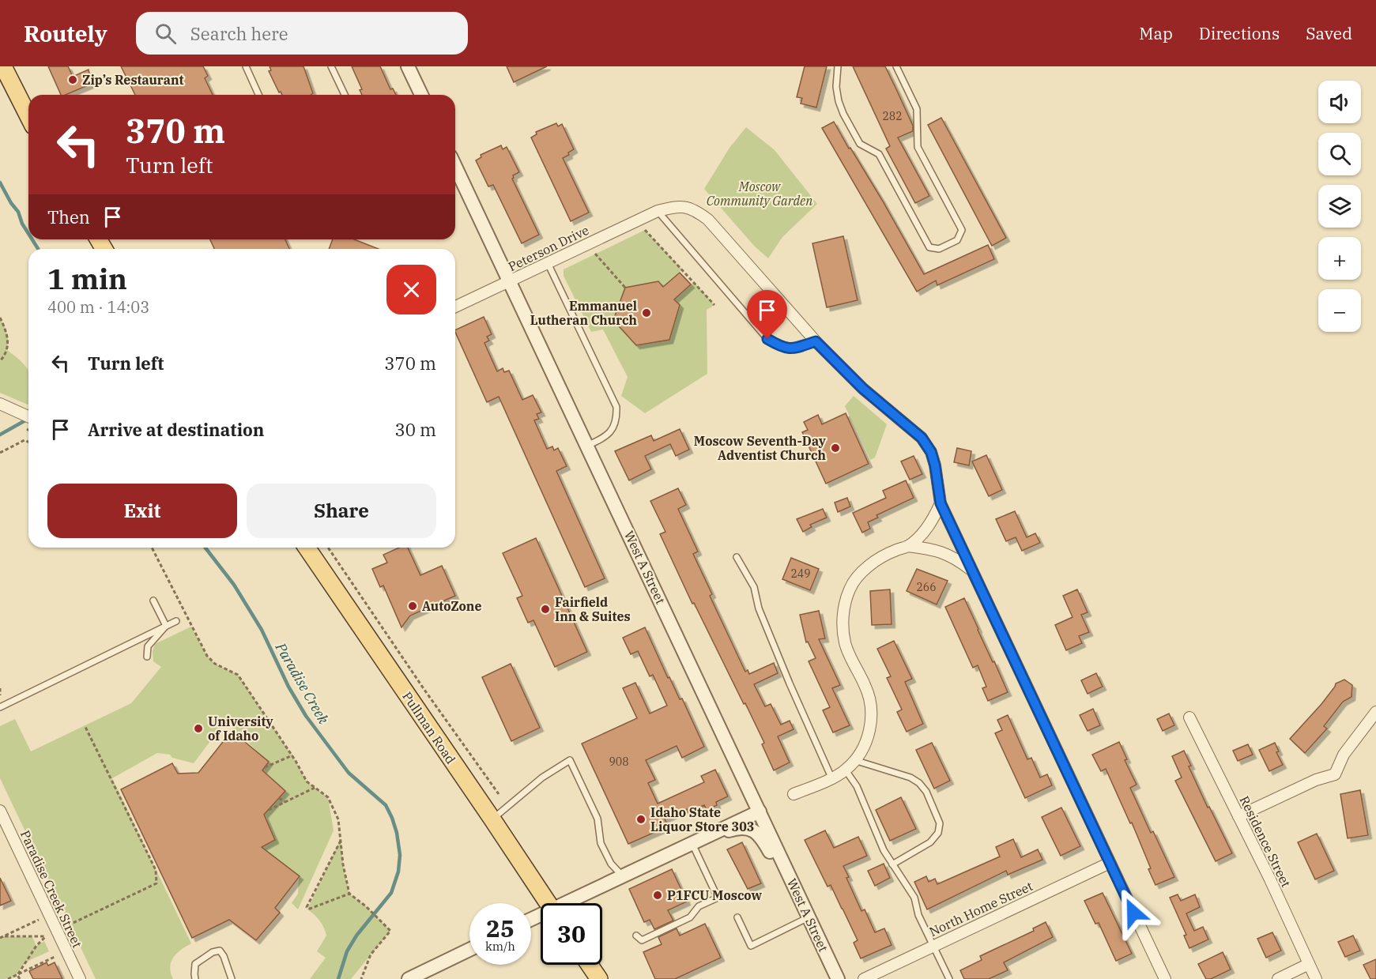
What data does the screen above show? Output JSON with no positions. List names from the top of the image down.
{
  "streets": {
    "main road": ["Pullman Road"],
    "street": [
      "Peterson Drive",
      "West A Street",
      "Residence Street",
      "Paradise Creek Street",
      "North Home Street"
    ]
  },
  "crossings": [
    ["Peterson Drive", "West A Street"],
    ["Peterson Drive", "North Home Street"]
  ],
  "water": ["Paradise Creek"],
  "parks": ["Moscow Community Garden"],
  "places": [
    "Zip’s Restaurant",
    "Emmanuel Lutheran Church",
    "Moscow Seventh-Day Adventist Church",
    "AutoZone",
    "Fairfield Inn & Suites",
    "University of Idaho",
    "Idaho State Liquor Store 303",
    "P1FCU Moscow"
  ],
  "house_numbers": [
    "282",
    "249",
    "266",
    "908"
  ],
  "page": {
    "header": "Routely",
    "search": "Search here",
    "nav": ["Map", "Directions", "Saved"],
    "map_buttons": ["+", "−"],
    "turn": ["370 m", "Turn left"],
    "then": "Then",
    "heading": ["1 min", "400 m · 14:03"],
    "list": [
      {
        "name": "Turn left",
        "value": "370 m"
      },
      {
        "name": "Arrive at destination",
        "value": "30 m"
      }
    ],
    "buttons": ["Exit", "Share"],
    "speed": "25 km/h",
    "limit": "30"
  }
}
